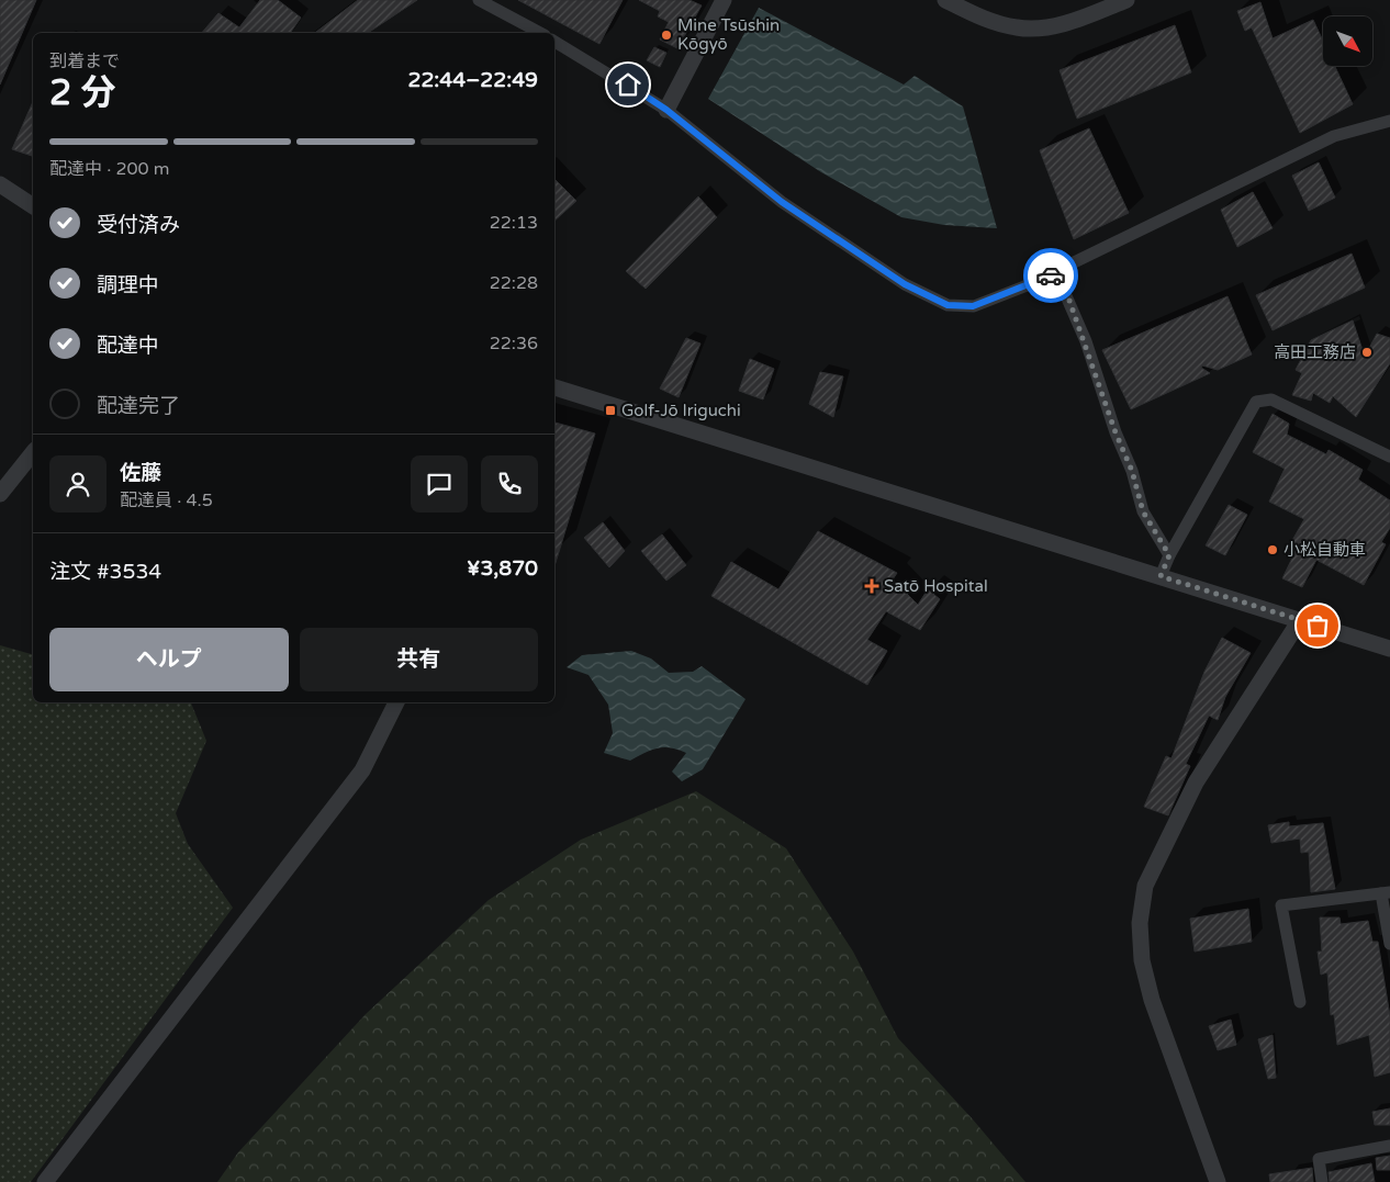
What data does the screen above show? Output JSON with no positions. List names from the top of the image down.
{
  "places": {
    "other": ["Mine Tsūshin Kōgyō", "高田工務店", "小松自動車"],
    "transit": ["Golf-Jō Iriguchi"],
    "health": ["Satō Hospital"]
  },
  "north": "bottom right",
  "page": {
    "heading": ["2 分", "到着まで", "22:44–22:49"],
    "panel": [
      "佐藤",
      "配達員 · 4.5",
      "注文 #3534",
      "¥3,870"
    ],
    "bar": "配達中 · 200 m",
    "list": [
      ["受付済み", "22:13"],
      ["調理中", "22:28"],
      ["配達中", "22:36"],
      "配達完了"
    ],
    "buttons": ["ヘルプ", "共有"]
  }
}
